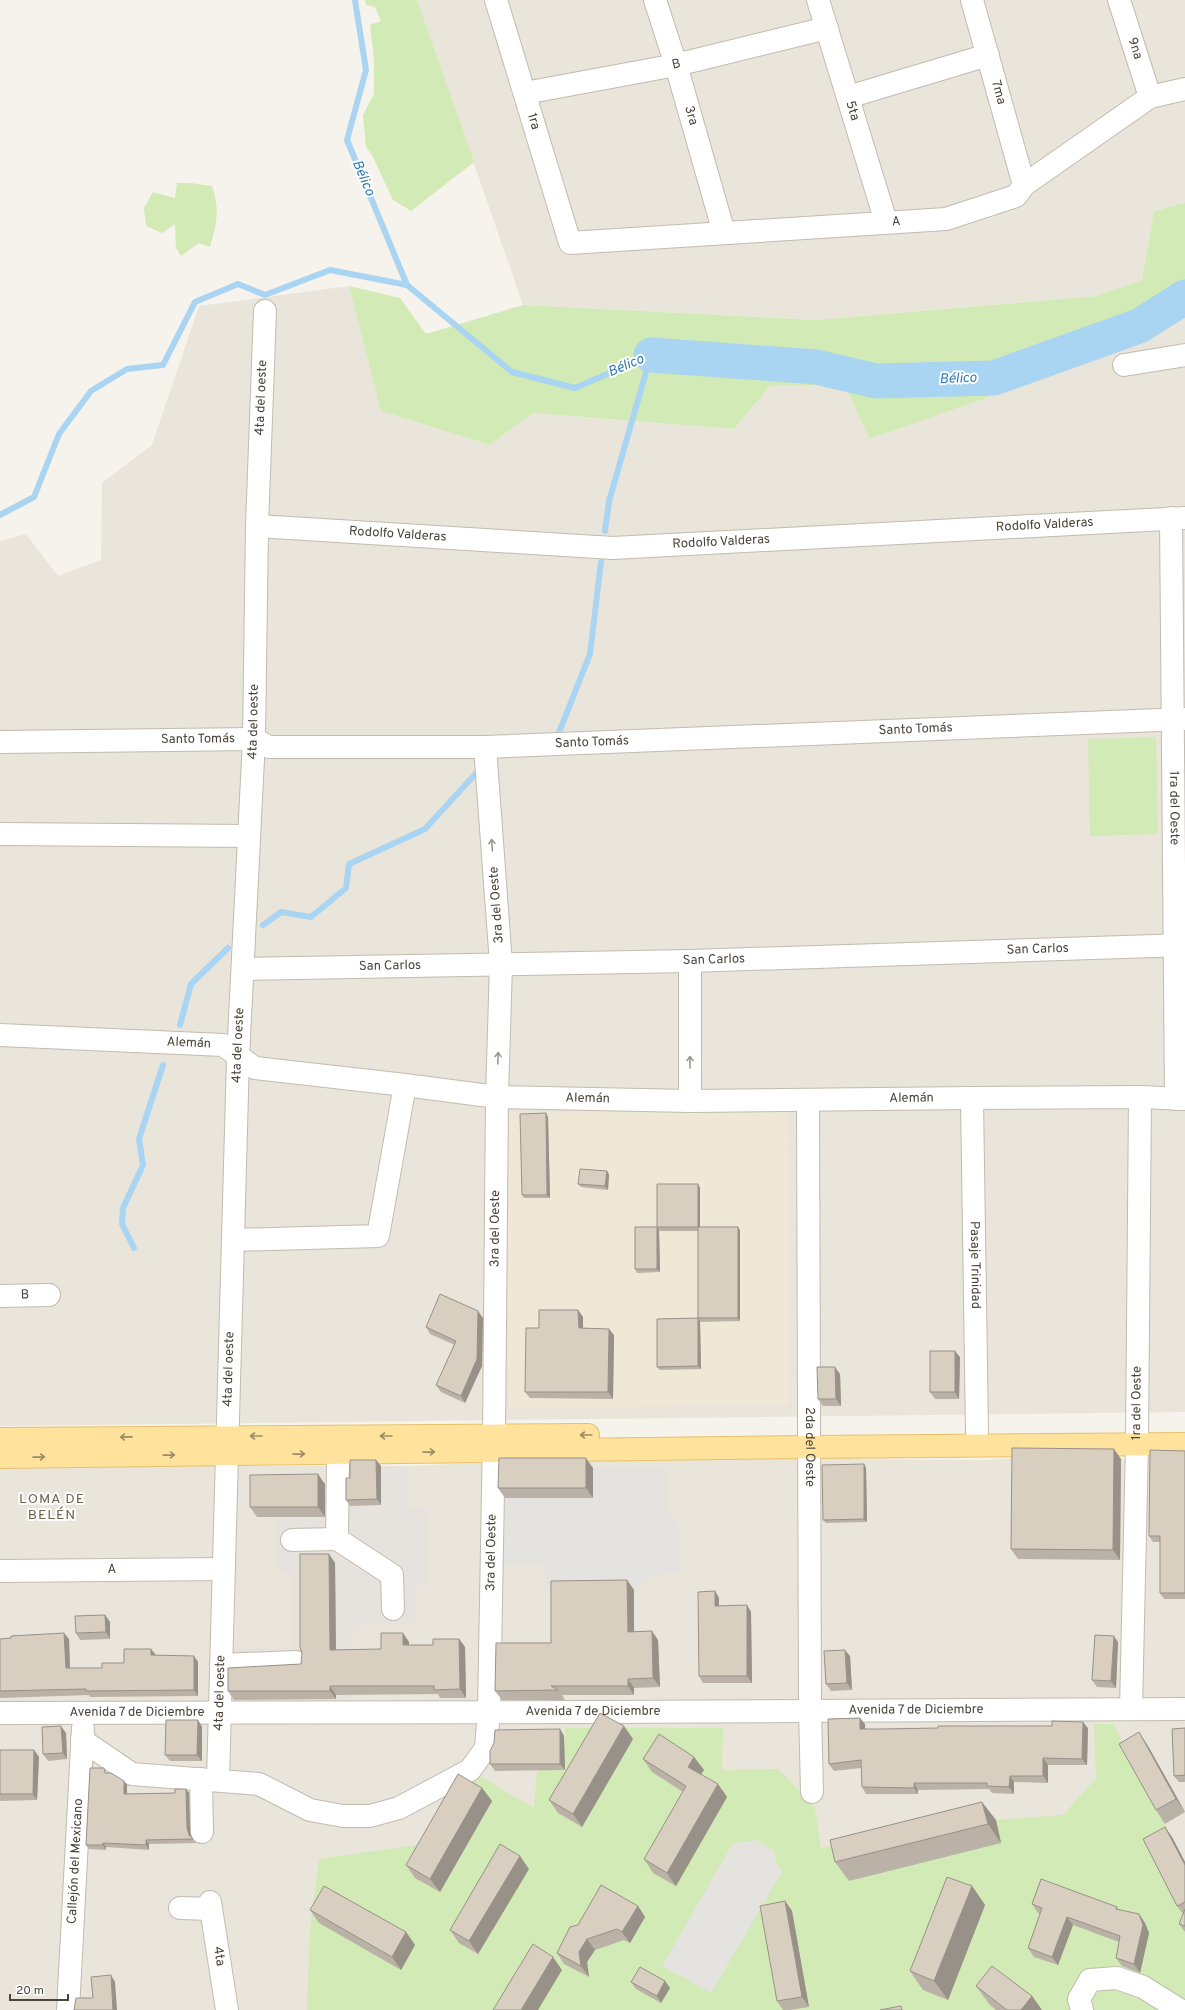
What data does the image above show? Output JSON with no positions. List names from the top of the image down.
{
  "streets": {
    "street": [
      "9na",
      "B",
      "7ma",
      "5ta",
      "3ra",
      "1ra",
      "A",
      "4ta del oeste",
      "Rodolfo Valderas",
      "Santo Tomás",
      "1ra del Oeste",
      "3ra del Oeste",
      "San Carlos",
      "Alemán",
      "Pasaje Trinidad",
      "2da del Oeste",
      "Avenida 7 de Diciembre",
      "Callejón del Mexicano",
      "4ta"
    ]
  },
  "crossings": [
    ["9na", "A"],
    ["B", "5ta"],
    ["B", "3ra"],
    ["B", "1ra"],
    ["7ma", "A"],
    ["5ta", "A"],
    ["3ra", "A"],
    ["1ra", "A"],
    ["A", "4ta del oeste"],
    ["4ta del oeste", "Rodolfo Valderas"],
    ["4ta del oeste", "Santo Tomás"],
    ["4ta del oeste", "3ra del Oeste"],
    ["4ta del oeste", "San Carlos"],
    ["4ta del oeste", "Alemán"],
    ["4ta del oeste", "Avenida 7 de Diciembre"],
    ["Rodolfo Valderas", "1ra del Oeste"],
    ["Santo Tomás", "1ra del Oeste"],
    ["Santo Tomás", "3ra del Oeste"],
    ["1ra del Oeste", "San Carlos"],
    ["1ra del Oeste", "Alemán"],
    ["1ra del Oeste", "Avenida 7 de Diciembre"],
    ["3ra del Oeste", "San Carlos"],
    ["3ra del Oeste", "Alemán"],
    ["3ra del Oeste", "Avenida 7 de Diciembre"],
    ["3ra del Oeste", "Callejón del Mexicano"],
    ["Alemán", "Pasaje Trinidad"],
    ["Alemán", "2da del Oeste"],
    ["2da del Oeste", "Avenida 7 de Diciembre"],
    ["Avenida 7 de Diciembre", "Callejón del Mexicano"]
  ],
  "districts": ["LOMA DE BELÉN"],
  "water": ["Bélico"],
  "scale_bar": "20 m"
}
